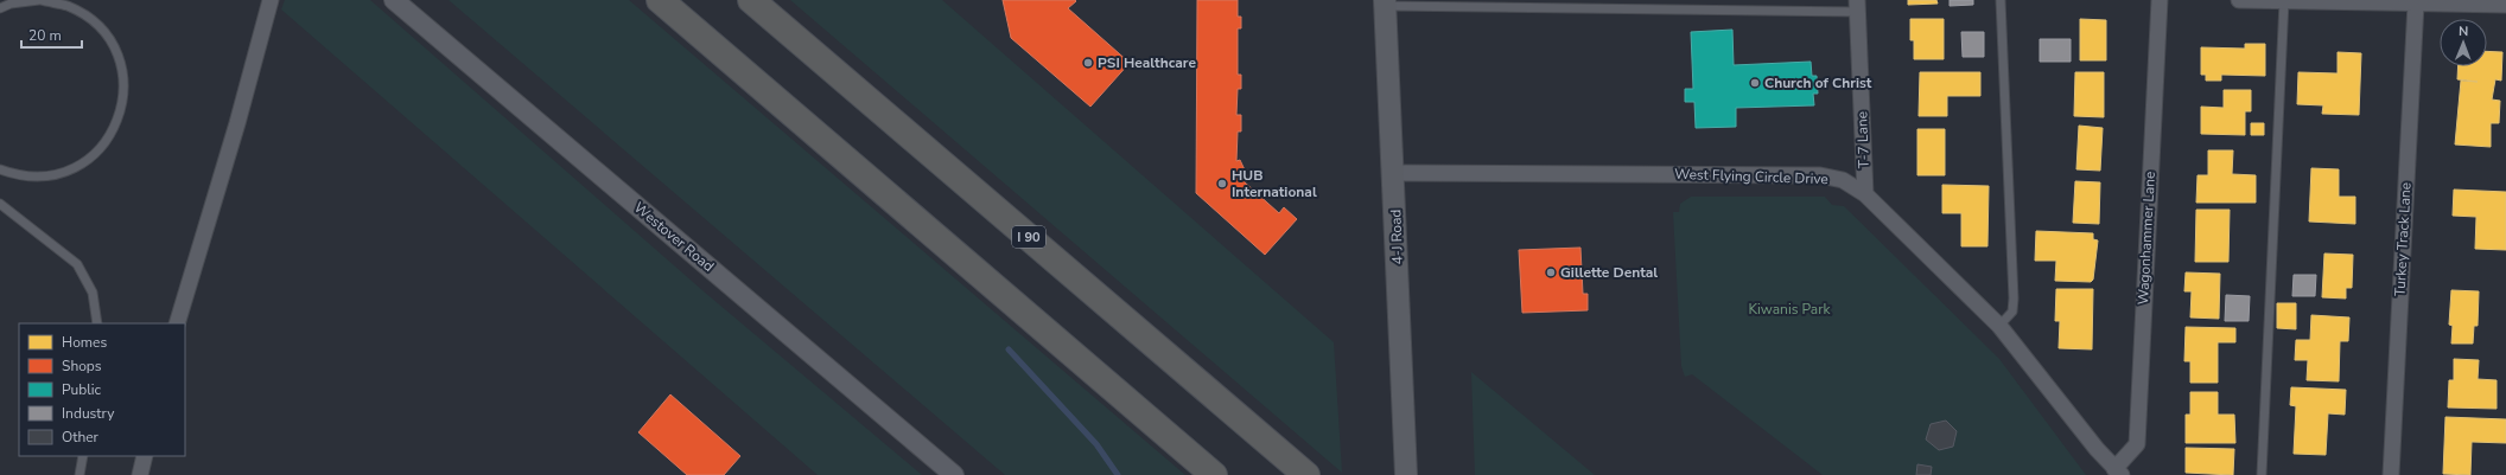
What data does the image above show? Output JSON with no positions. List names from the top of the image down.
{
  "streets": {
    "highway": ["I 90"],
    "main road": ["4-J Road"],
    "street": [
      "T-7 Lane",
      "West Flying Circle Drive",
      "Westover Road",
      "Wagonhammer Lane",
      "Turkey Track Lane"
    ]
  },
  "crossings": [
    ["T-7 Lane", "West Flying Circle Drive"],
    ["West Flying Circle Drive", "4-J Road"],
    ["West Flying Circle Drive", "Wagonhammer Lane"]
  ],
  "parks": ["Kiwanis Park"],
  "places": [
    "PSI Healthcare",
    "Church of Christ",
    "HUB International",
    "Gillette Dental"
  ],
  "legend": [
    "Homes",
    "Shops",
    "Public",
    "Industry",
    "Other"
  ],
  "scale_bar": "20 m",
  "north": "top"
}
